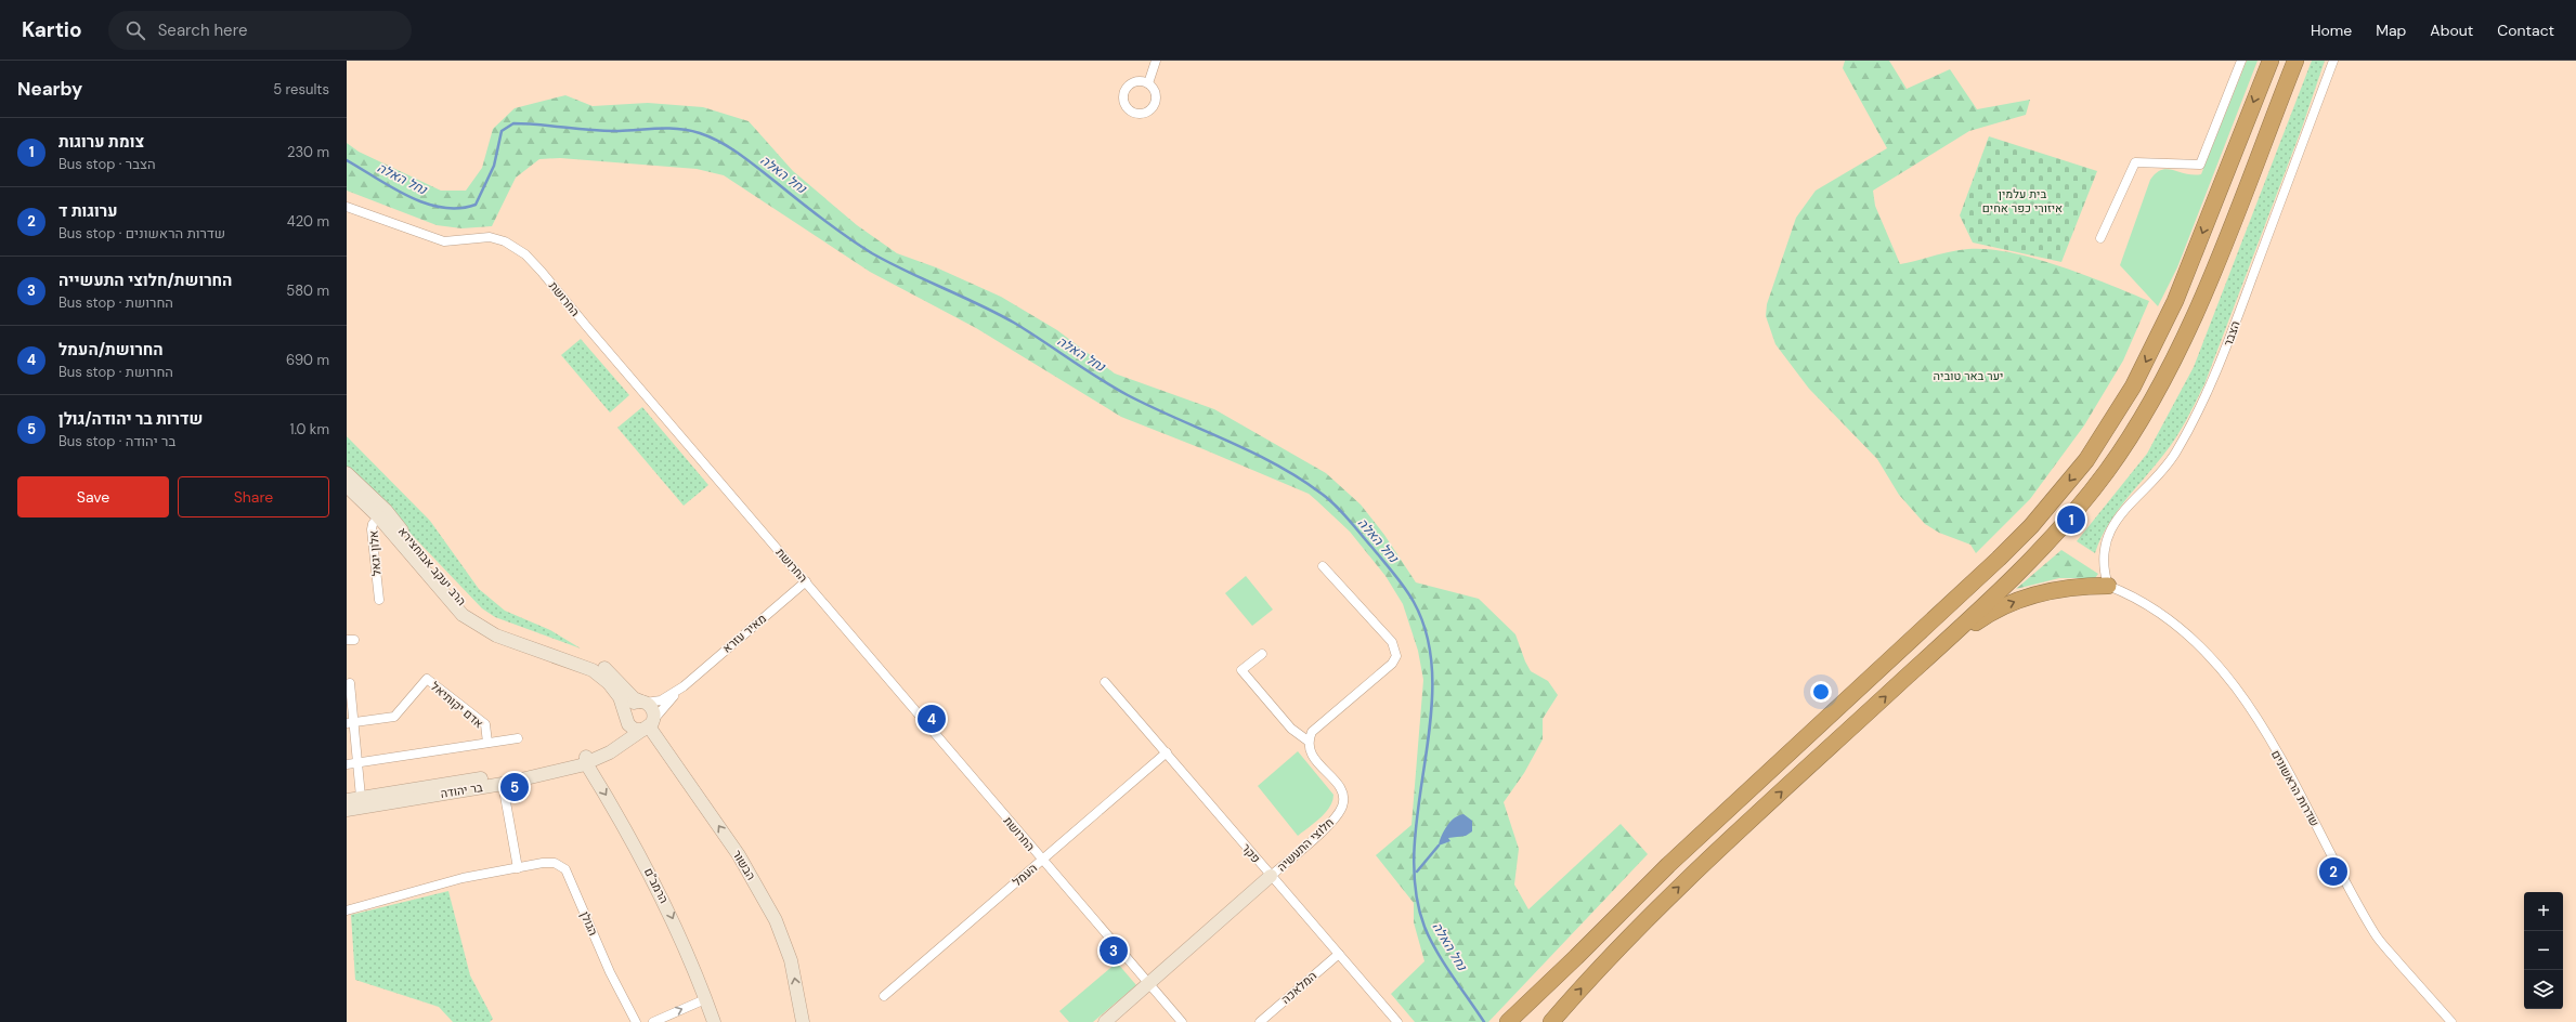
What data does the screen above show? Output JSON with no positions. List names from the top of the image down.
{
  "streets": {
    "street": [
      "החרושת",
      "הצבר",
      "אלון יגאל",
      "הרב יעקב אבוחצירא",
      "מאיר עזרא",
      "אדם יקותיאל",
      "שדרות הראשונים",
      "בר יהודה",
      "חלוצי התעשיה",
      "פקר",
      "הבשור",
      "העמל",
      "הרמב\"ם",
      "הגולן",
      "המלאכה"
    ]
  },
  "crossings": [
    ["החרושת", "מאיר עזרא"],
    ["החרושת", "חלוצי התעשיה"],
    ["החרושת", "העמל"],
    ["הצבר", "שדרות הראשונים"],
    ["אלון יגאל", "הרב יעקב אבוחצירא"],
    ["הרב יעקב אבוחצירא", "מאיר עזרא"],
    ["הרב יעקב אבוחצירא", "בר יהודה"],
    ["הרב יעקב אבוחצירא", "הבשור"],
    ["מאיר עזרא", "בר יהודה"],
    ["מאיר עזרא", "הבשור"],
    ["בר יהודה", "הבשור"],
    ["בר יהודה", "הרמב\"ם"],
    ["חלוצי התעשיה", "פקר"],
    ["פקר", "העמל"],
    ["פקר", "המלאכה"]
  ],
  "one_way": ["הבשור", "הרמב\"ם"],
  "water": ["נחל האלה"],
  "parks": ["בית עלמין איזורי כפר אחים", "יער באר טוביה"],
  "page": {
    "header": "Kartio",
    "search": "Search here",
    "nav": [
      "Home",
      "Map",
      "About",
      "Contact"
    ],
    "heading": ["Nearby", "5 results"],
    "list": [
      {
        "mark": "1",
        "name": "צומת ערוגות",
        "note": "Bus stop · הצבר",
        "value": "230 m"
      },
      {
        "mark": "2",
        "name": "ערוגות ד",
        "note": "Bus stop · שדרות הראשונים",
        "value": "420 m"
      },
      {
        "mark": "3",
        "name": "החרושת/חלוצי התעשייה",
        "note": "Bus stop · החרושת",
        "value": "580 m"
      },
      {
        "mark": "4",
        "name": "החרושת/העמל",
        "note": "Bus stop · החרושת",
        "value": "690 m"
      },
      {
        "mark": "5",
        "name": "שדרות בר יהודה/גולן",
        "note": "Bus stop · בר יהודה",
        "value": "1.0 km"
      }
    ],
    "buttons": ["Save", "Share"],
    "pins": [
      "1",
      "4",
      "5",
      "2",
      "3"
    ],
    "map_buttons": ["+", "−"]
  }
}
